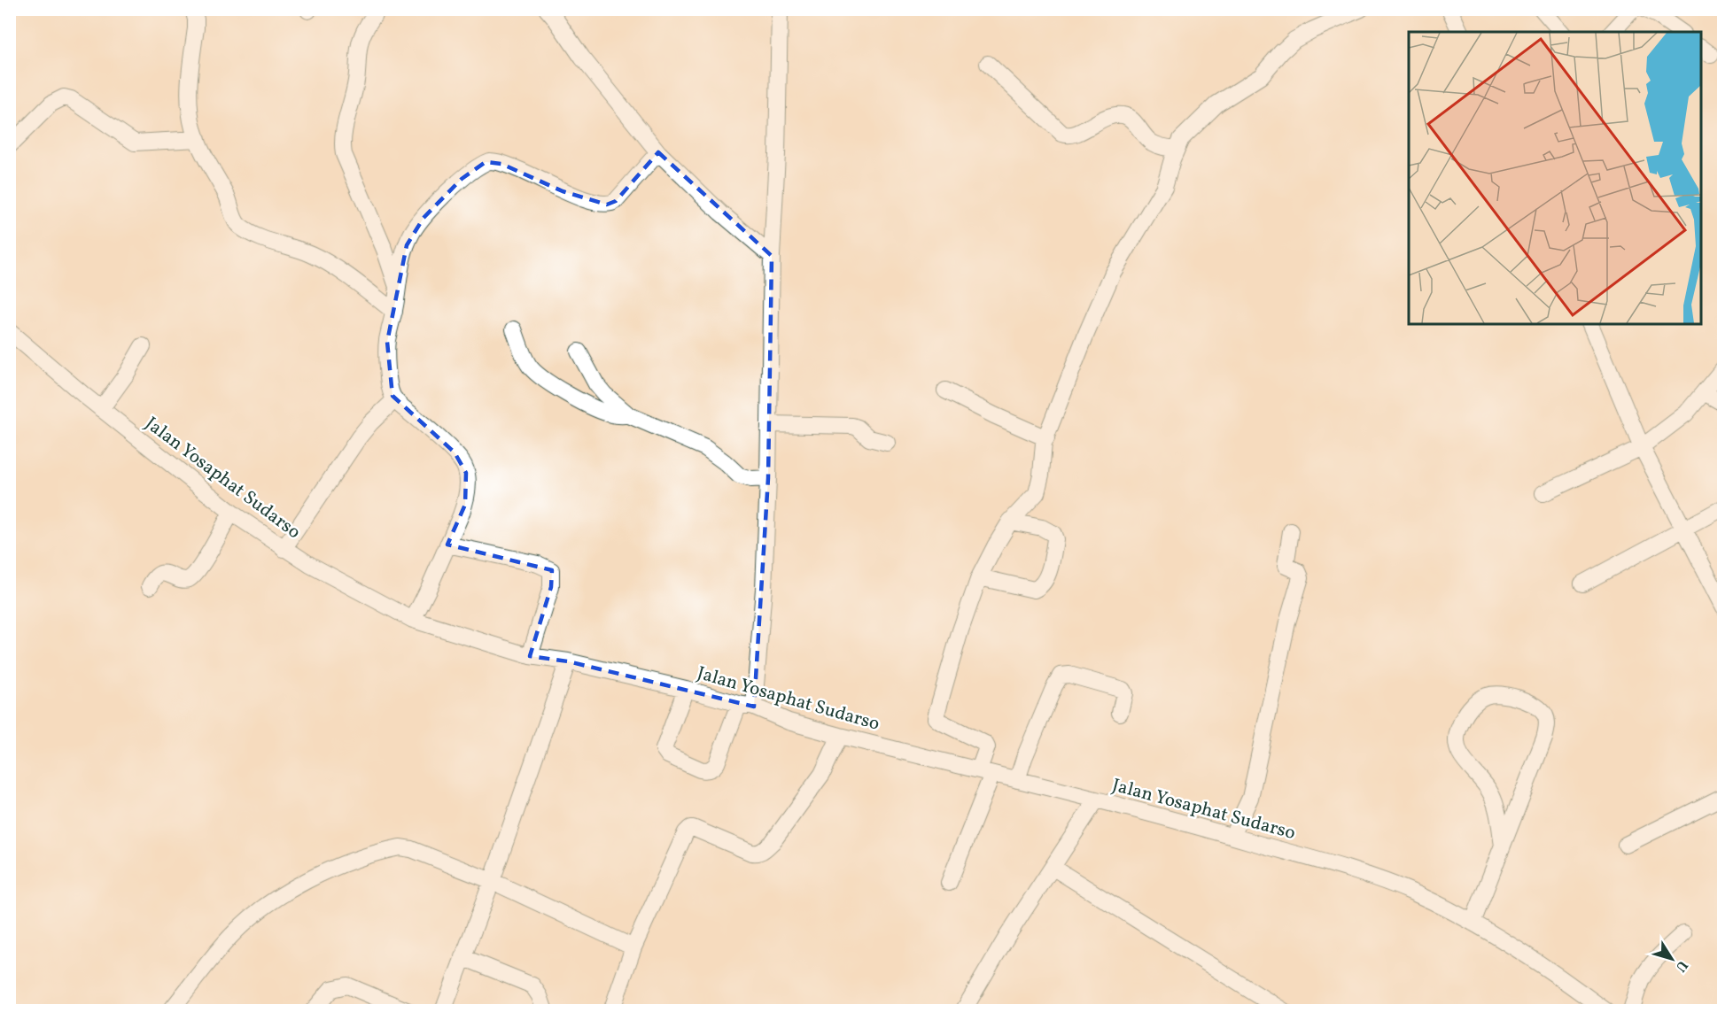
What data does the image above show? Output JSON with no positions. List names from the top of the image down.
{
  "streets": {
    "street": ["Jalan Yosaphat Sudarso"]
  },
  "north": "bottom right"
}
